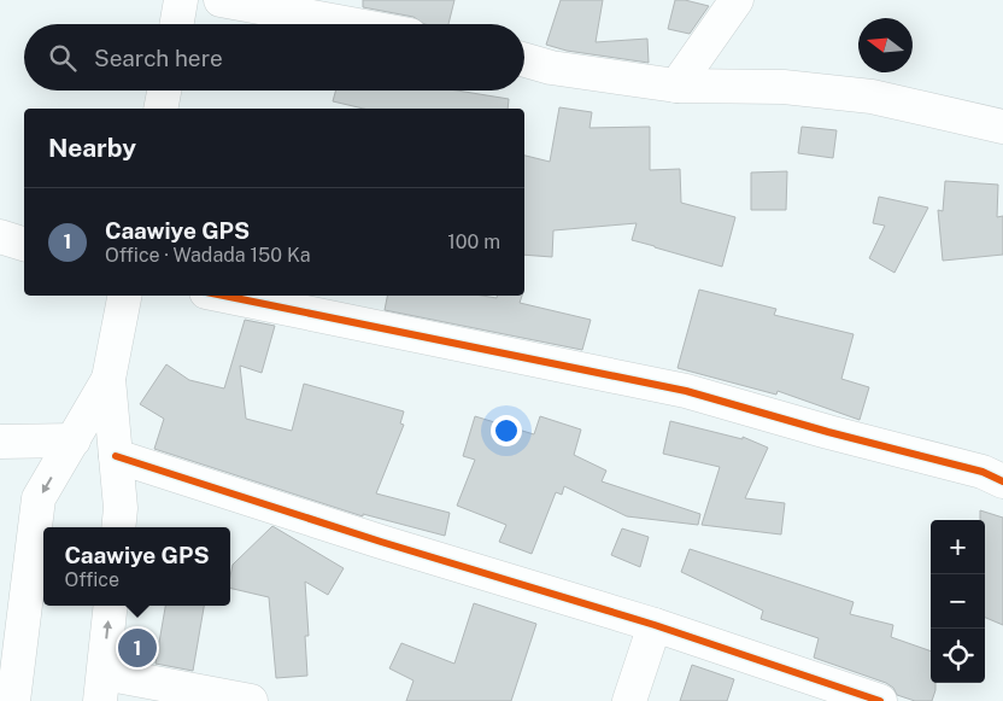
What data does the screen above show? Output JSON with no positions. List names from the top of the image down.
{
  "north": "left",
  "page": {
    "search": "Search here",
    "heading": "Nearby",
    "list": [
      {
        "mark": "1",
        "name": "Caawiye GPS",
        "note": "Office · Wadada 150 Ka",
        "value": "100 m"
      }
    ],
    "map_buttons": ["+", "−"],
    "popup": ["Caawiye GPS", "Office"],
    "pins": "1"
  }
}
